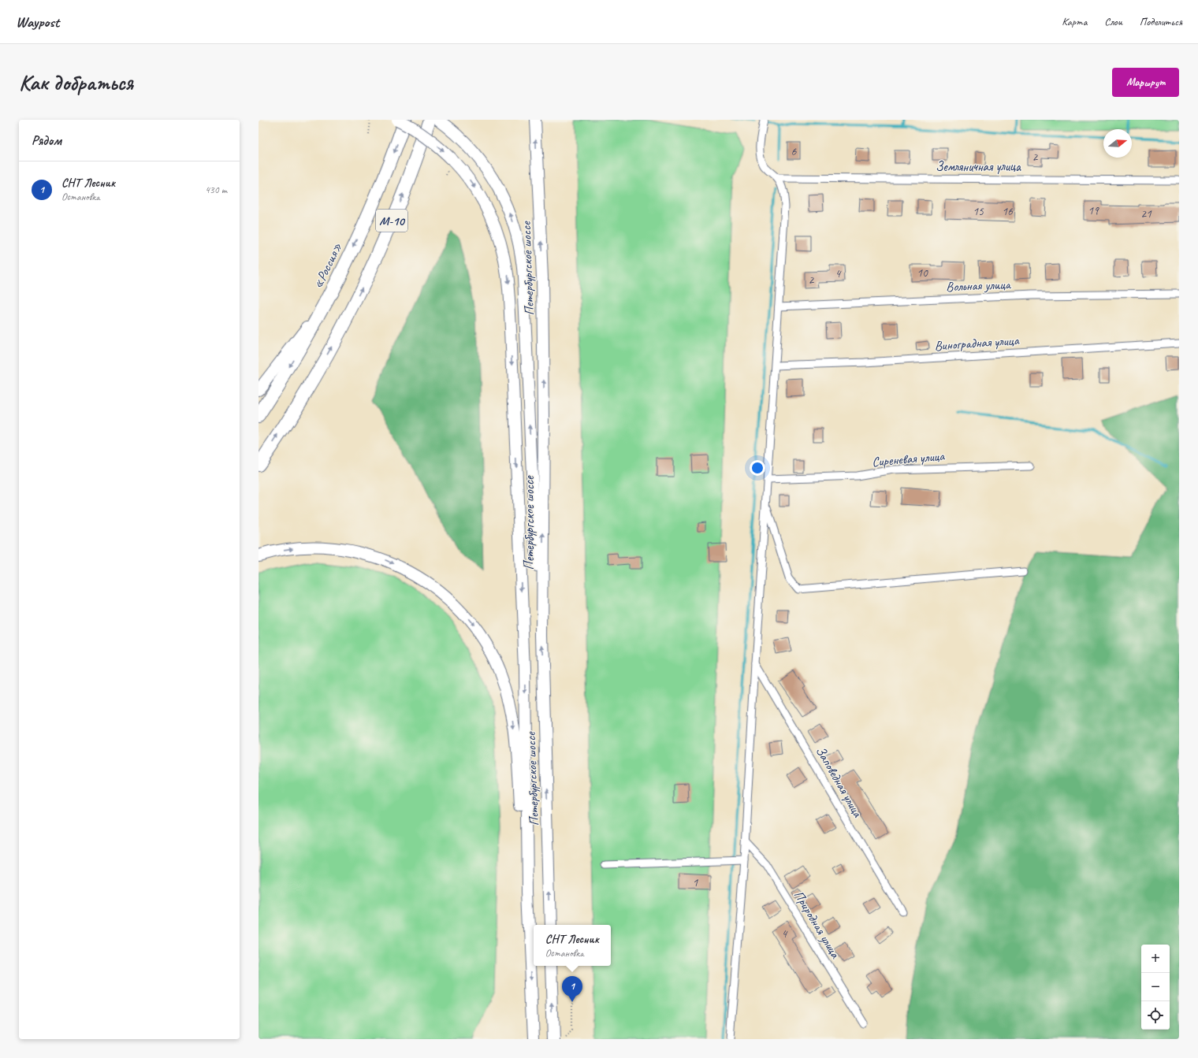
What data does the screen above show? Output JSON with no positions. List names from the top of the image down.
{
  "streets": {
    "highway": ["М-10", "«Россия»"],
    "main road": ["Петербургское шоссе"],
    "street": [
      "Земляничная улица",
      "Вольная улица",
      "Виноградная улица",
      "Сиреневая улица",
      "Заповедная улица",
      "Природная улица"
    ]
  },
  "house_numbers": [
    "6",
    "2",
    "19",
    "15",
    "16",
    "21",
    "10",
    "4",
    "2",
    "1",
    "4"
  ],
  "north": "right",
  "page": {
    "header": "Waypost",
    "nav": ["Карта", "Слои", "Поделиться"],
    "buttons": "Маршрут",
    "title": "Как добраться",
    "heading": "Рядом",
    "list": [
      {
        "mark": "1",
        "name": "СНТ Лесник",
        "note": "Остановка",
        "value": "430 m"
      }
    ],
    "popup": ["СНТ Лесник", "Остановка"],
    "map_buttons": ["+", "−"],
    "pins": "1"
  }
}
